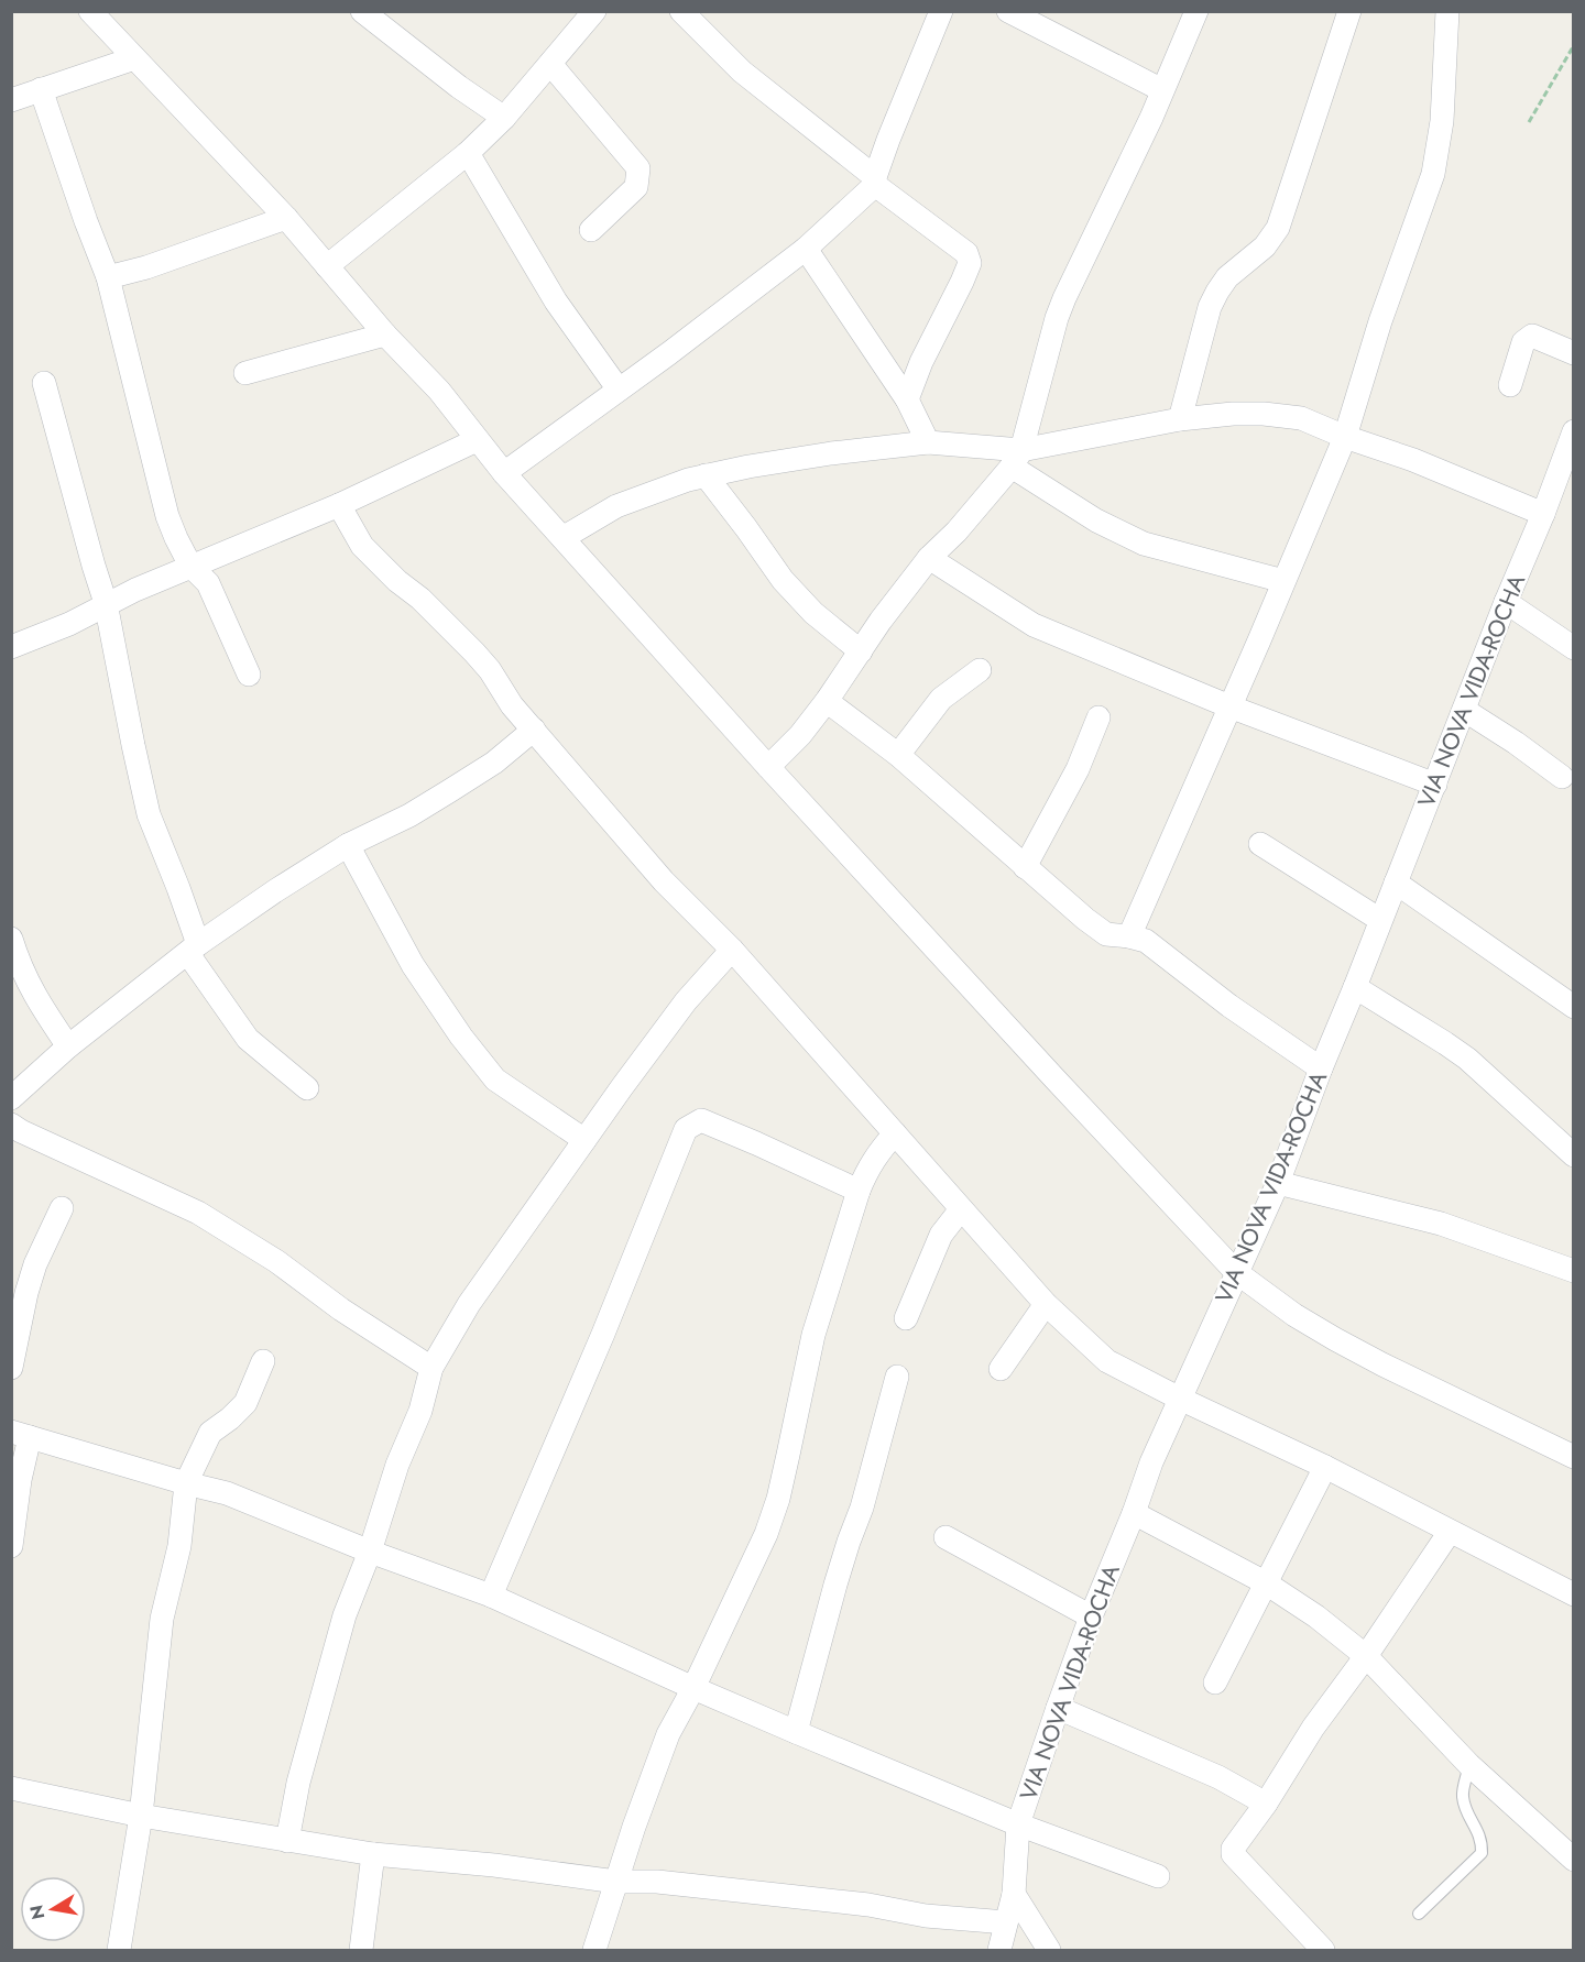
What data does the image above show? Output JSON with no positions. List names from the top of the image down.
{
  "streets": {
    "street": ["VIA NOVA VIDA-ROCHA"]
  },
  "north": "left"
}
